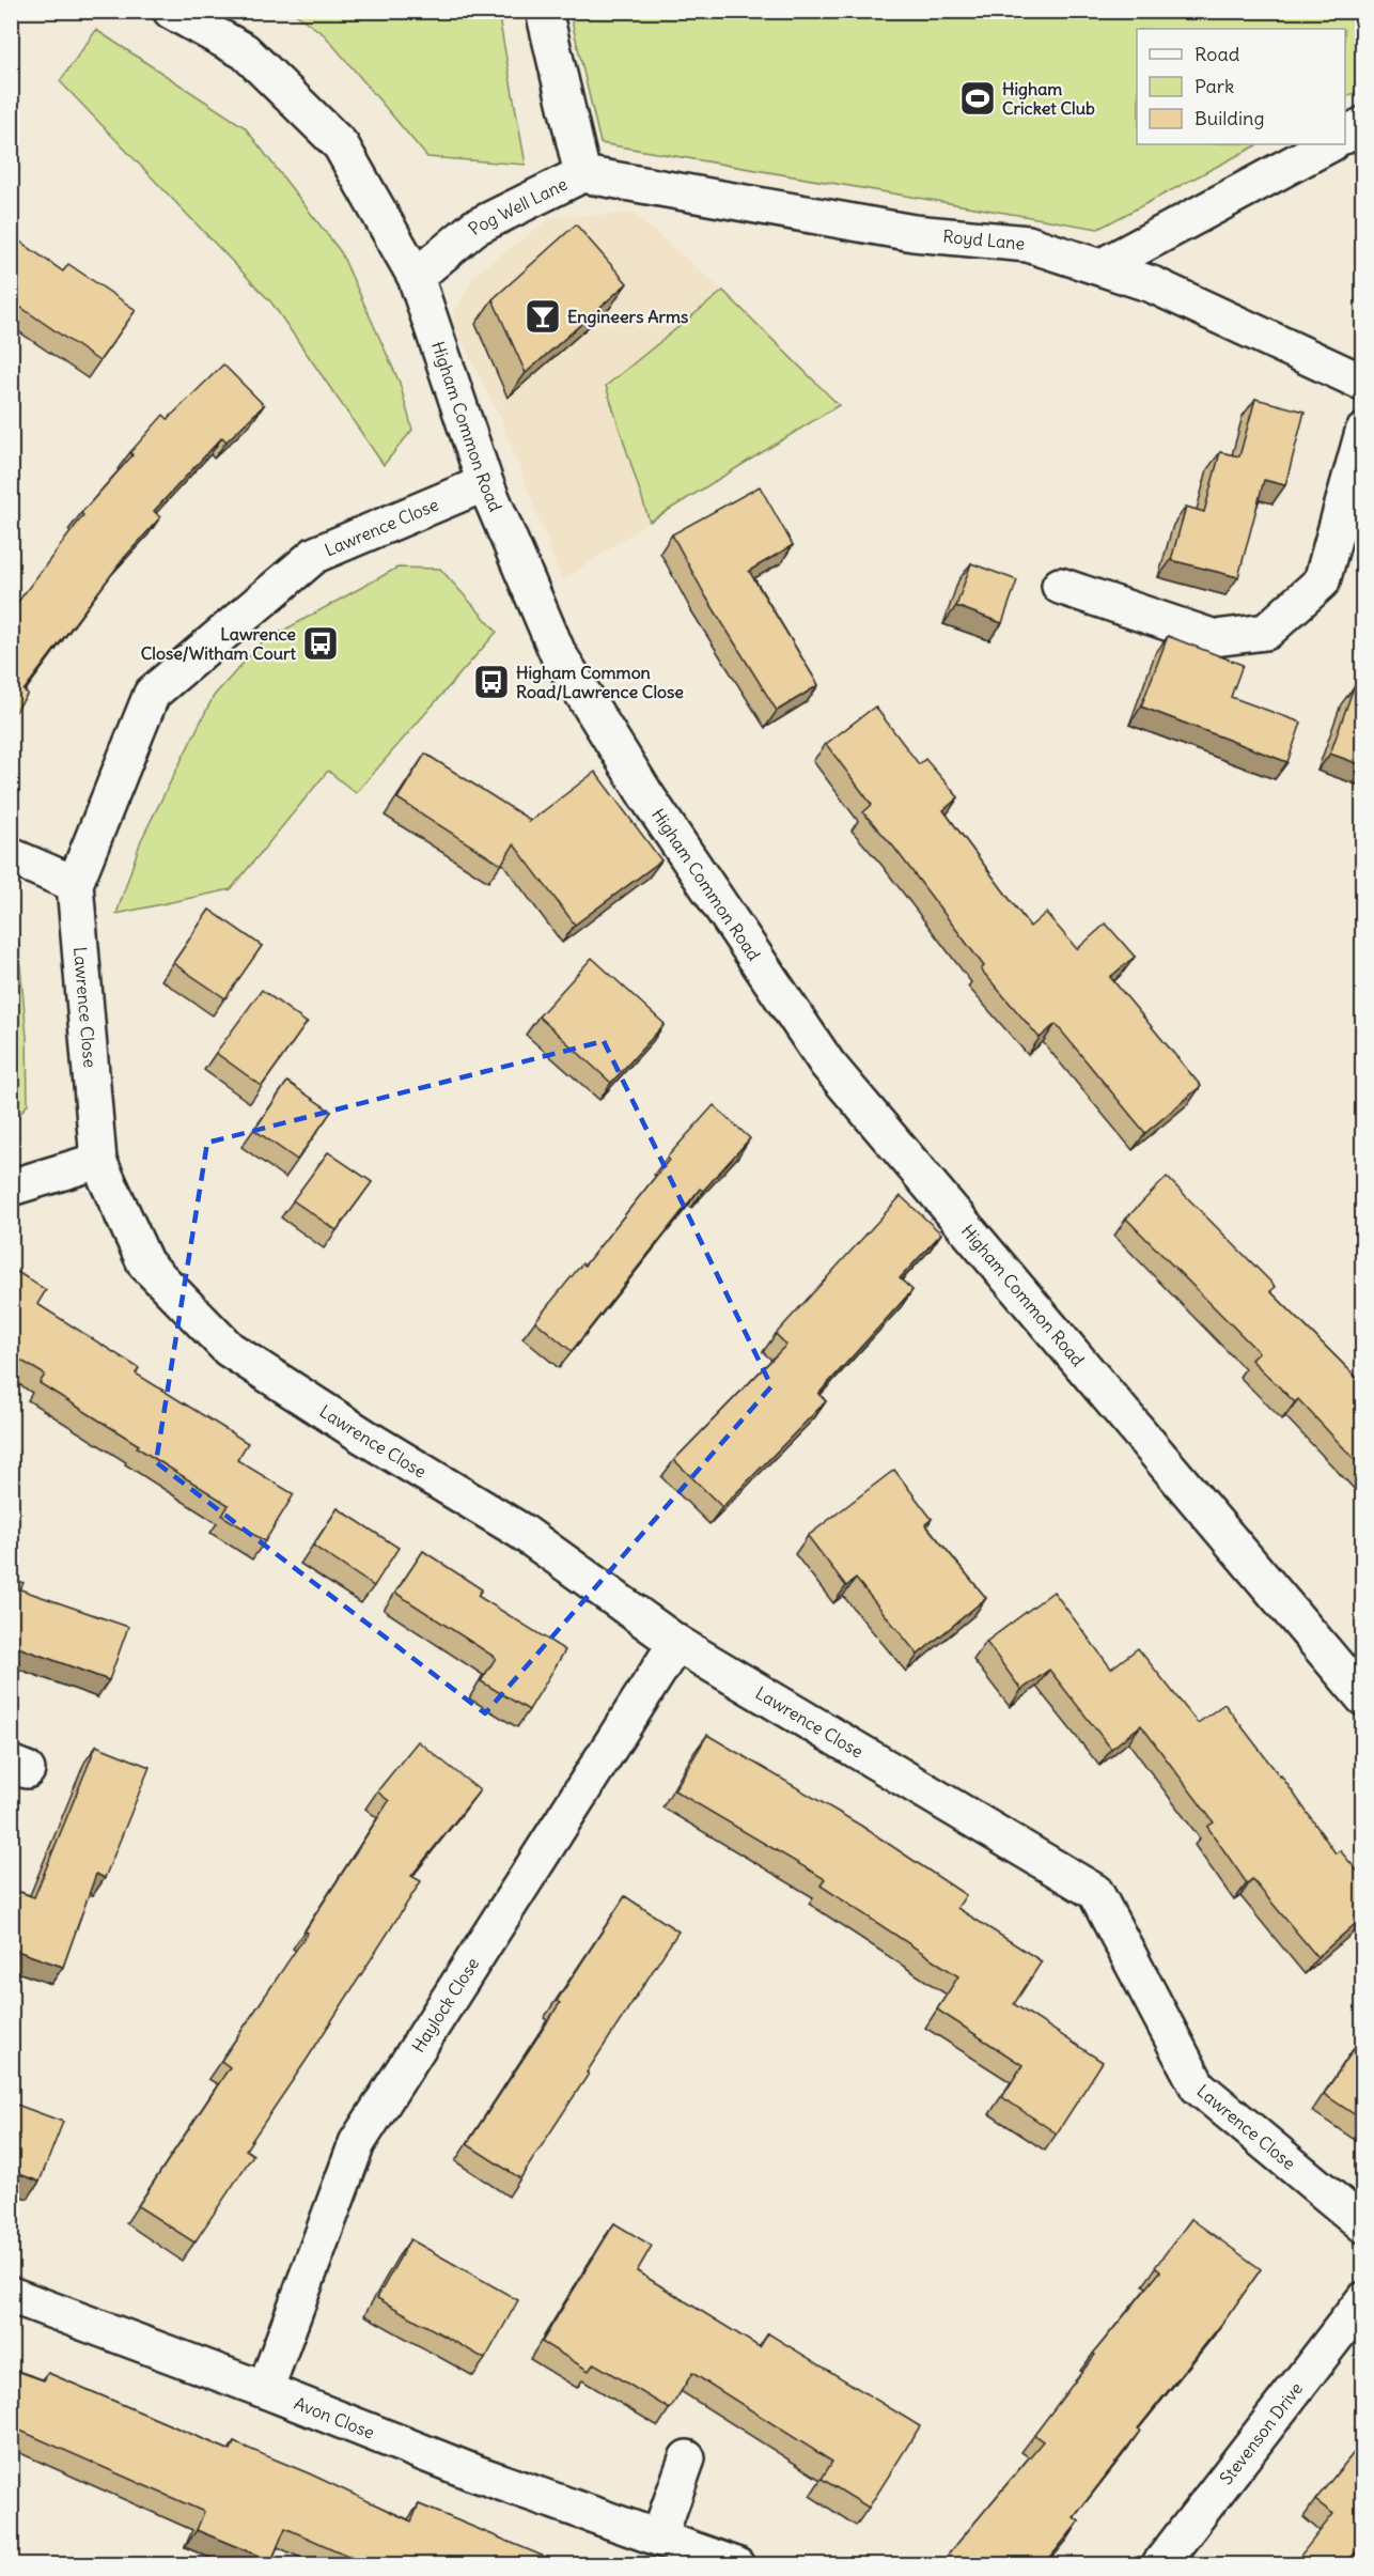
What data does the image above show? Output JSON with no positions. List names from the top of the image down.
{
  "streets": {
    "street": [
      "Pog Well Lane",
      "Royd Lane",
      "Higham Common Road",
      "Lawrence Close",
      "Haylock Close",
      "Avon Close",
      "Stevenson Drive"
    ]
  },
  "crossings": [
    ["Pog Well Lane", "Royd Lane"],
    ["Pog Well Lane", "Higham Common Road"],
    ["Higham Common Road", "Lawrence Close"],
    ["Lawrence Close", "Haylock Close"],
    ["Haylock Close", "Avon Close"]
  ],
  "places": {
    "sports": ["Higham Cricket Club"],
    "bar": ["Engineers Arms"],
    "bus stop": ["Lawrence Close/Witham Court", "Higham Common Road/Lawrence Close"]
  },
  "legend": ["Road", "Park", "Building"]
}
